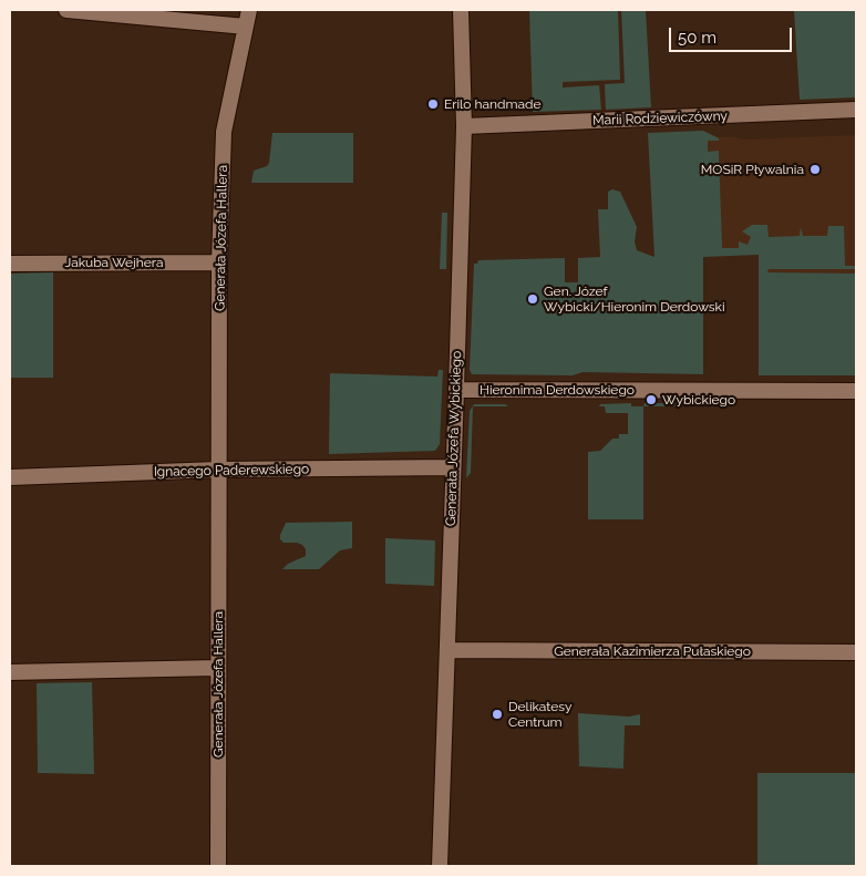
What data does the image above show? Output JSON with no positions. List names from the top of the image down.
{
  "streets": {
    "street": [
      "Marii Rodziewiczówny",
      "Generała Józefa Hallera",
      "Jakuba Wejhera",
      "Hieronima Derdowskiego",
      "Generała Józefa Wybickiego",
      "Ignacego Paderewskiego",
      "Generała Kazimierza Pułaskiego"
    ]
  },
  "crossings": [
    ["Marii Rodziewiczówny", "Generała Józefa Wybickiego"],
    ["Generała Józefa Hallera", "Jakuba Wejhera"],
    ["Generała Józefa Hallera", "Ignacego Paderewskiego"],
    ["Hieronima Derdowskiego", "Generała Józefa Wybickiego"],
    ["Generała Józefa Wybickiego", "Ignacego Paderewskiego"],
    ["Generała Józefa Wybickiego", "Generała Kazimierza Pułaskiego"]
  ],
  "places": [
    "Erilo handmade",
    "MOSiR Pływalnia",
    "Gen. Józef Wybicki/Hieronim Derdowski",
    "Wybickiego",
    "Delikatesy Centrum"
  ],
  "scale_bar": "50 m"
}
